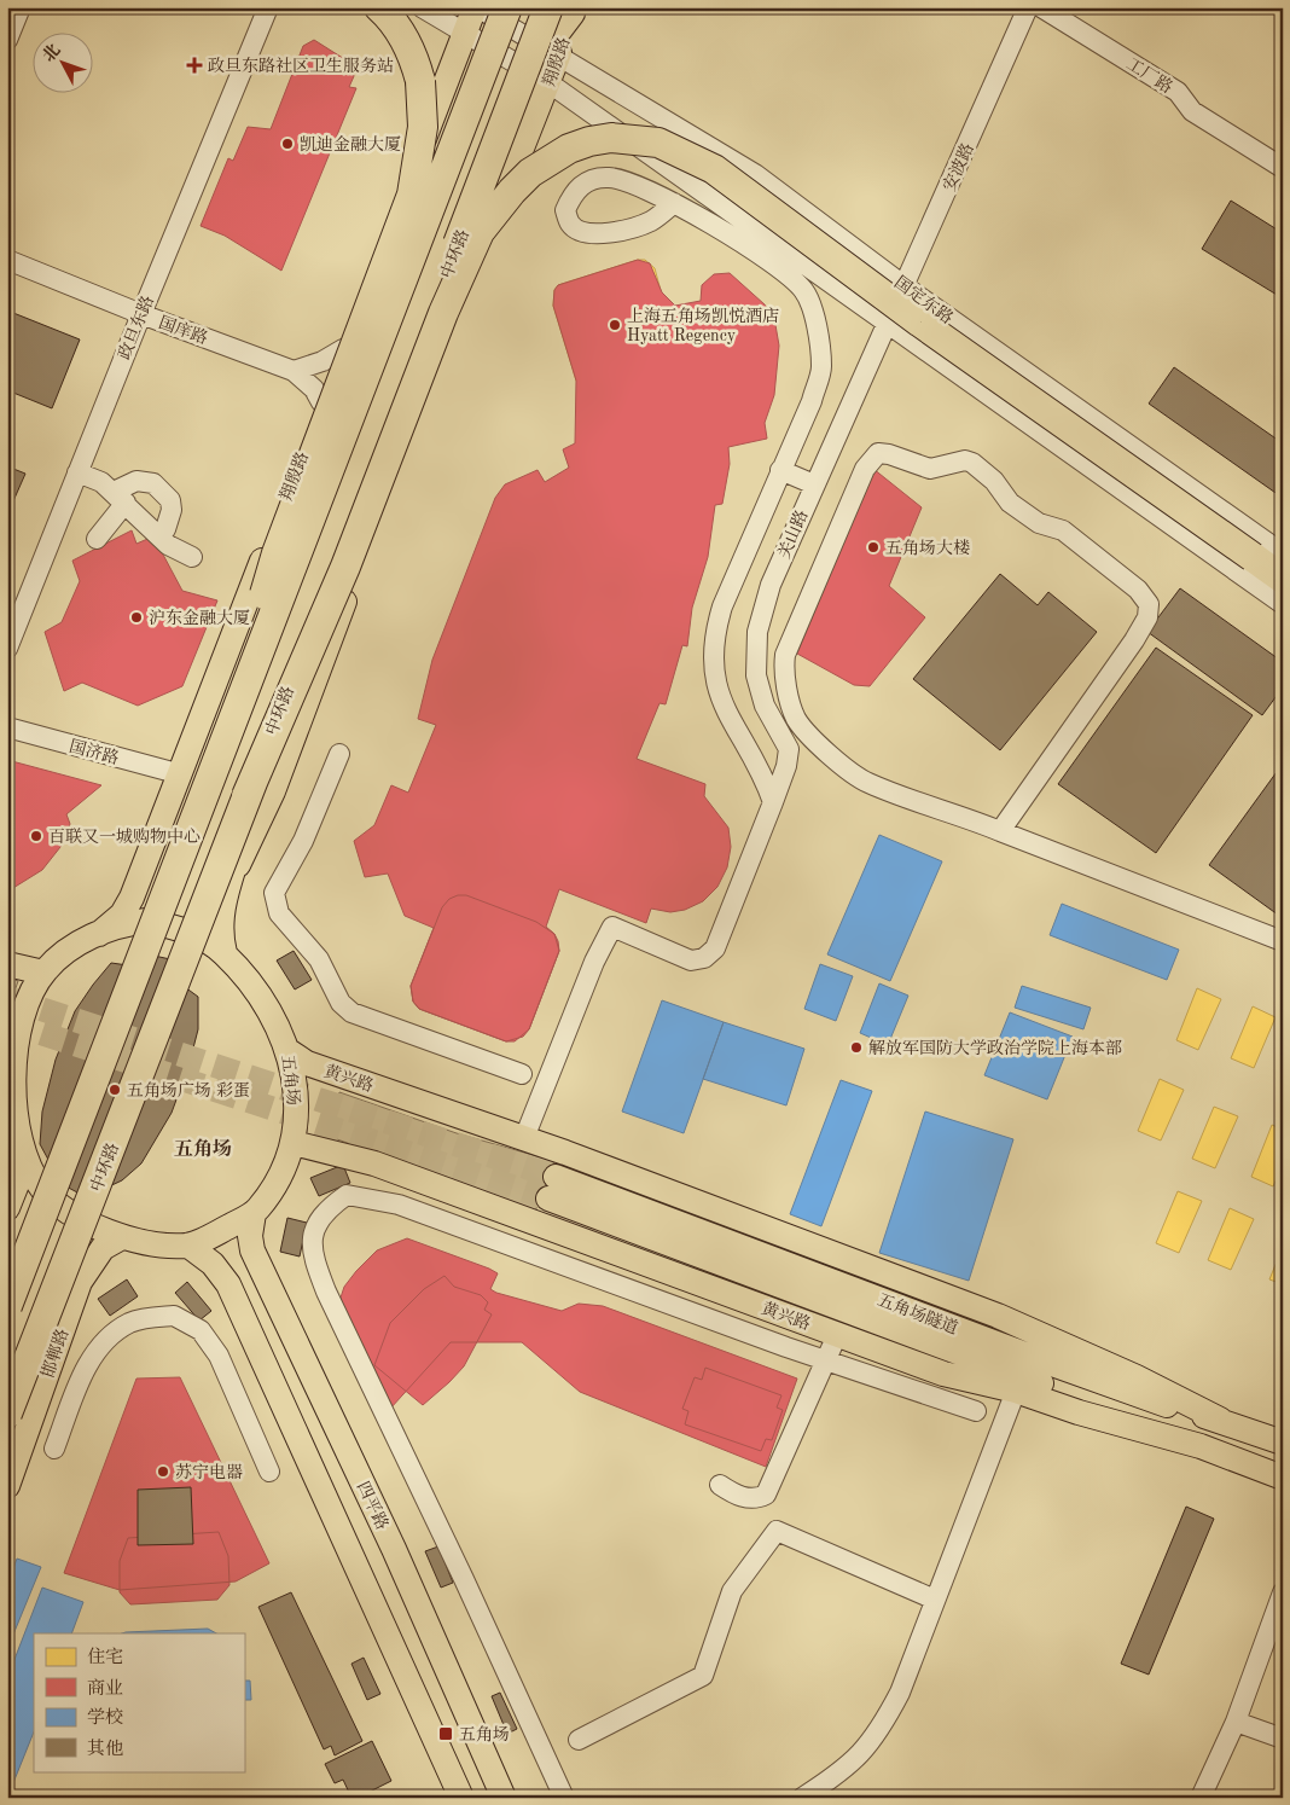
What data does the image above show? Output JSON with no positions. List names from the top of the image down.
{
  "streets": {
    "highway": ["中环路"],
    "main road": [
      "翔殷路",
      "黄兴路",
      "五角场",
      "五角场隧道",
      "邯郸路",
      "四平路"
    ],
    "street": [
      "工厂路",
      "安波路",
      "国定东路",
      "政旦东路",
      "国庠路",
      "关山路",
      "国济路"
    ]
  },
  "crossings": [
    ["翔殷路", "中环路"],
    ["翔殷路", "国定东路"],
    ["翔殷路", "国庠路"],
    ["翔殷路", "国济路"],
    ["翔殷路", "五角场"],
    ["安波路", "国定东路"],
    ["安波路", "关山路"],
    ["政旦东路", "国庠路"],
    ["黄兴路", "五角场"],
    ["黄兴路", "五角场隧道"],
    ["五角场", "邯郸路"],
    ["五角场", "四平路"]
  ],
  "districts": ["五角场"],
  "places": {
    "health": ["政旦东路社区卫生服务站"],
    "other": [
      "凯迪金融大厦",
      "上海五角场凯悦酒店 Hyatt Regency",
      "五角场大楼",
      "沪东金融大厦",
      "百联又一城购物中心",
      "解放军国防大学政治学院上海本部",
      "五角场广场 彩蛋",
      "苏宁电器"
    ],
    "transit": ["五角场"]
  },
  "legend": [
    "住宅",
    "商业",
    "学校",
    "其他"
  ],
  "north": "top left"
}
